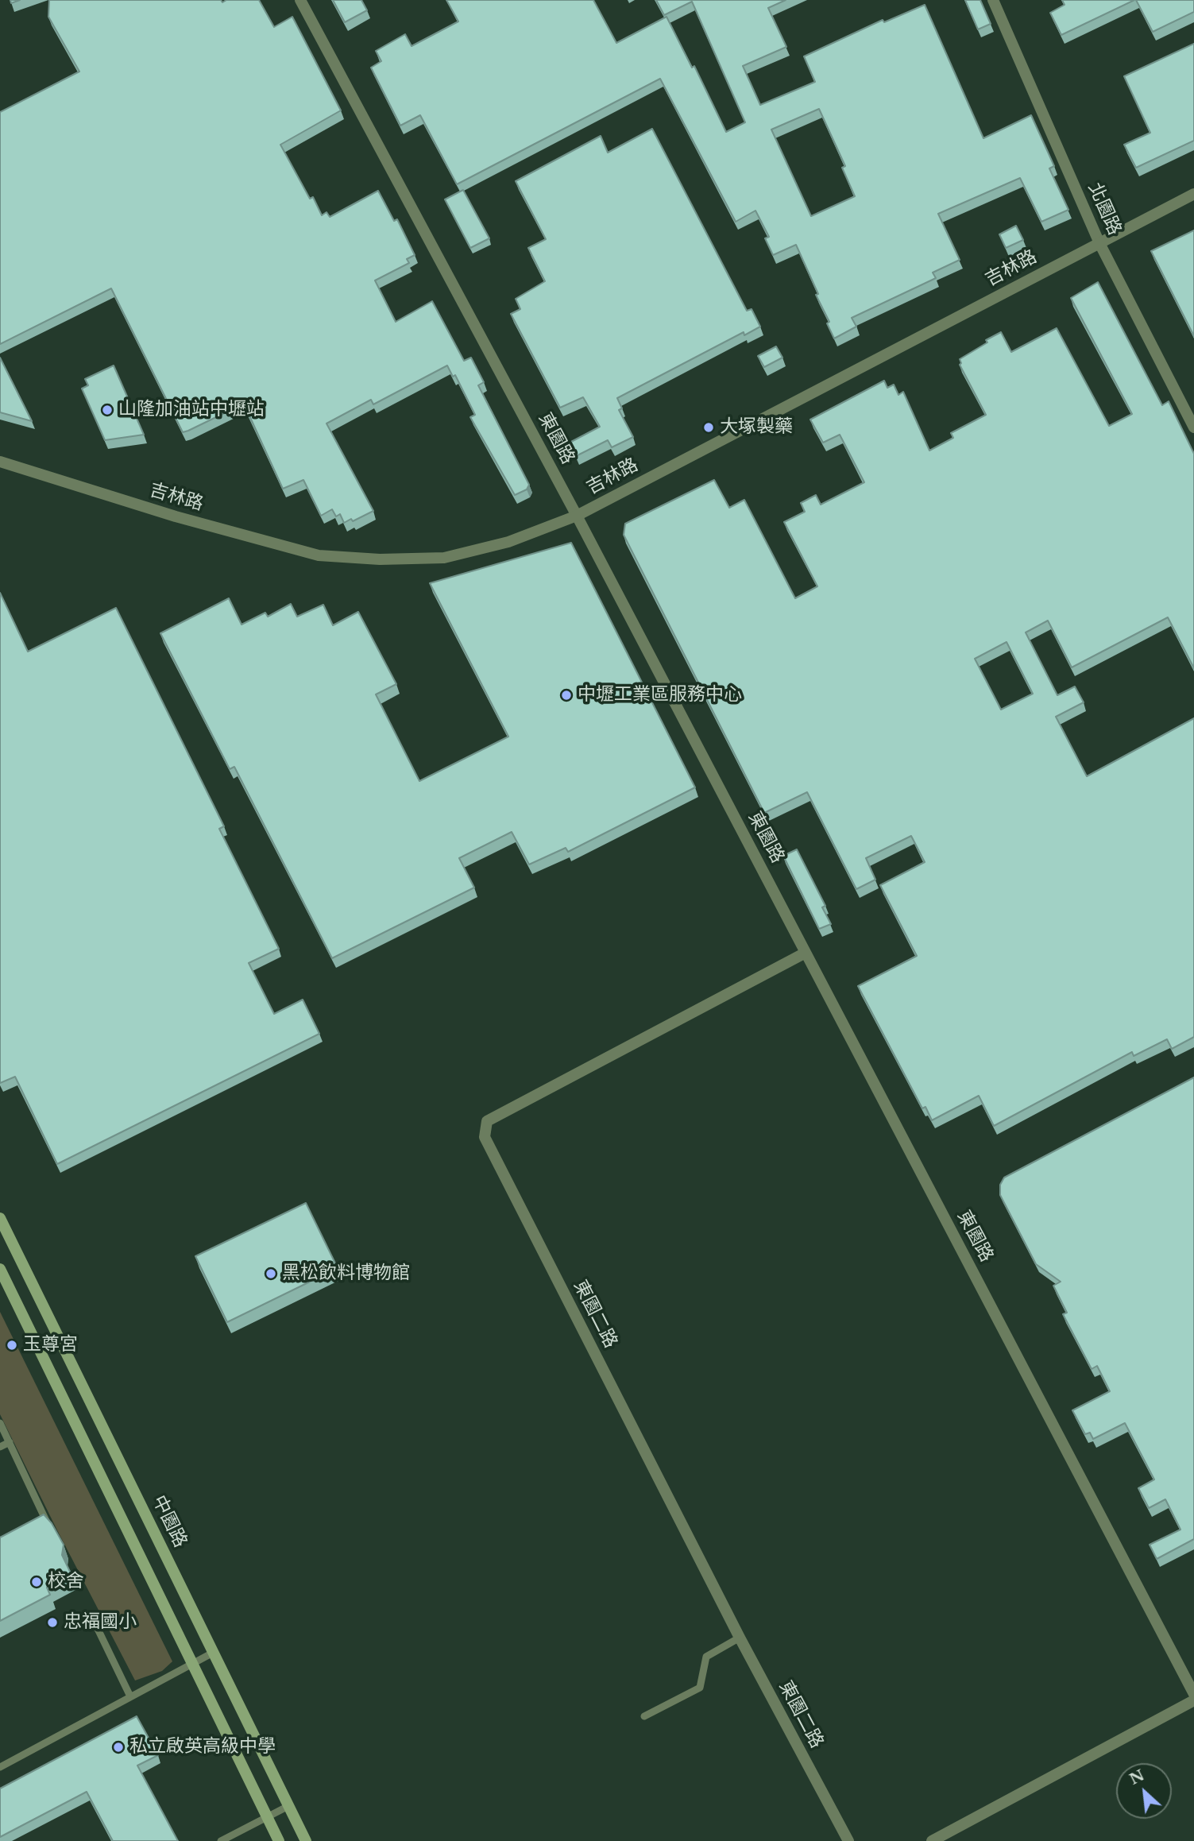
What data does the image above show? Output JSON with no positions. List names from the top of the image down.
{
  "streets": {
    "main road": ["中園路"],
    "street": [
      "北園路",
      "吉林路",
      "東園路",
      "東園二路"
    ]
  },
  "crossings": [
    ["北園路", "吉林路"],
    ["吉林路", "東園路"],
    ["東園路", "東園二路"]
  ],
  "places": [
    "山隆加油站中壢站",
    "大塚製藥",
    "中壢工業區服務中心",
    "黑松飲料博物館",
    "玉尊宮",
    "校舍",
    "忠福國小",
    "私立啟英高級中學"
  ],
  "north": "top left"
}
